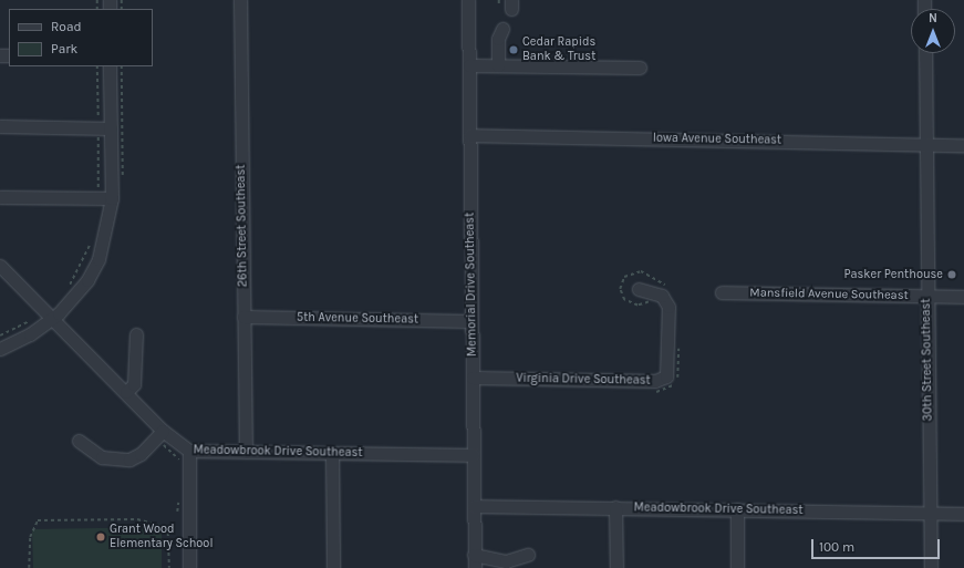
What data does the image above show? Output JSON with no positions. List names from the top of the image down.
{
  "streets": {
    "street": [
      "Iowa Avenue Southeast",
      "26th Street Southeast",
      "Memorial Drive Southeast",
      "Mansfield Avenue Southeast",
      "5th Avenue Southeast",
      "30th Street Southeast",
      "Virginia Drive Southeast",
      "Meadowbrook Drive Southeast"
    ]
  },
  "crossings": [
    ["Iowa Avenue Southeast", "Memorial Drive Southeast"],
    ["Iowa Avenue Southeast", "30th Street Southeast"],
    ["26th Street Southeast", "5th Avenue Southeast"],
    ["26th Street Southeast", "Meadowbrook Drive Southeast"],
    ["Memorial Drive Southeast", "5th Avenue Southeast"],
    ["Memorial Drive Southeast", "Virginia Drive Southeast"],
    ["Memorial Drive Southeast", "Meadowbrook Drive Southeast"],
    ["Mansfield Avenue Southeast", "30th Street Southeast"],
    ["30th Street Southeast", "Meadowbrook Drive Southeast"]
  ],
  "places": ["Cedar Rapids Bank & Trust", "Pasker Penthouse", "Grant Wood Elementary School"],
  "legend": ["Road", "Park"],
  "scale_bar": "100 m",
  "north": "top"
}
